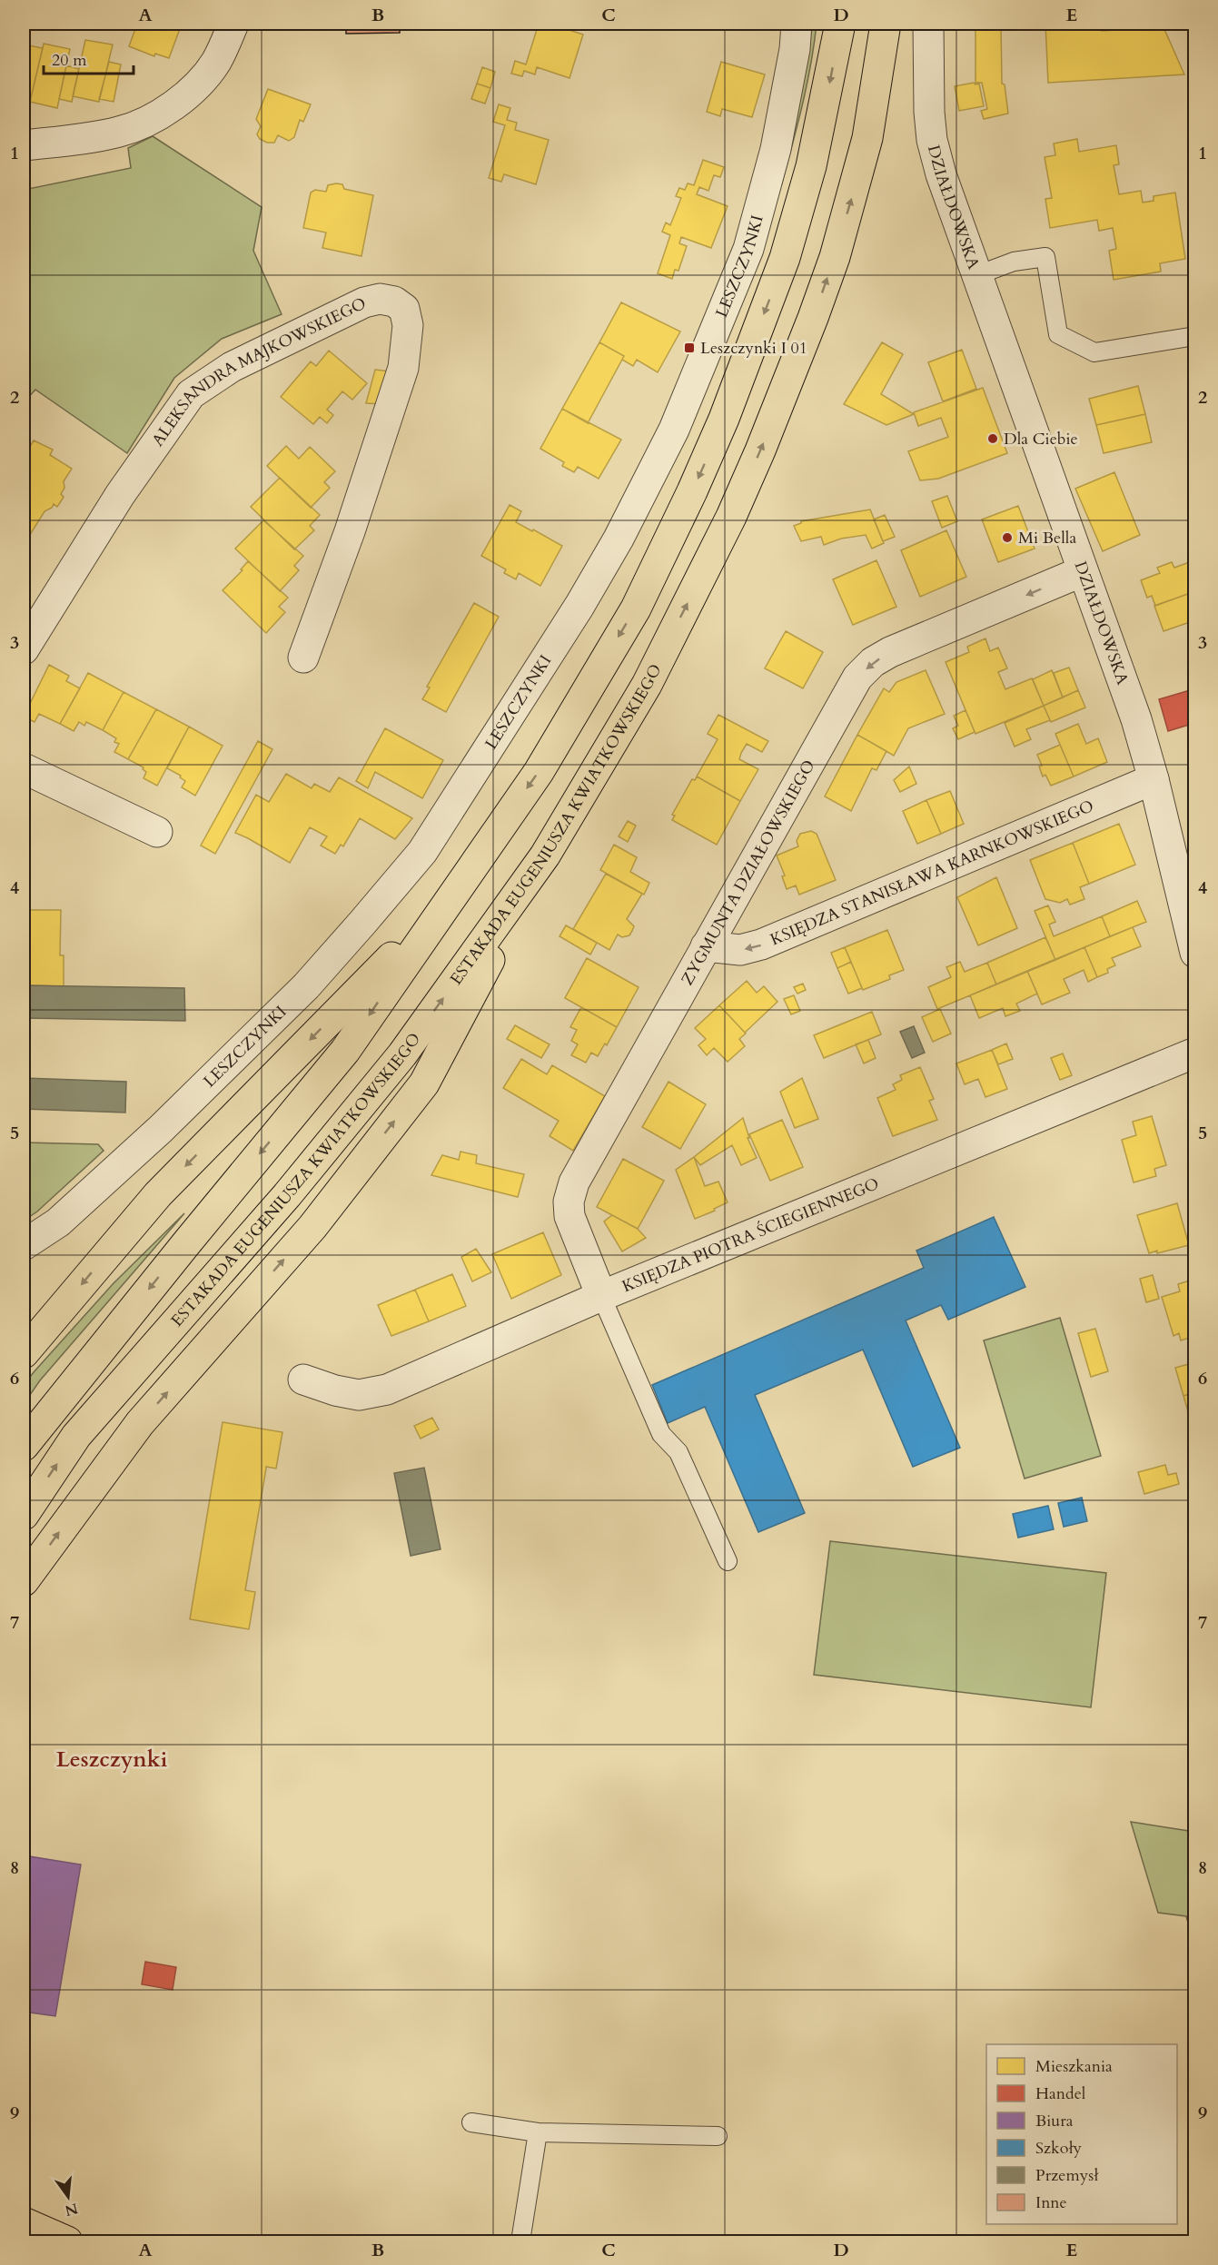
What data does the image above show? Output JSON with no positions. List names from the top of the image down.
{
  "streets": {
    "main road": ["ESTAKADA EUGENIUSZA KWIATKOWSKIEGO"],
    "street": [
      "DZIAŁDOWSKA",
      "LESZCZYNKI",
      "ALEKSANDRA MAJKOWSKIEGO",
      "ZYGMUNTA DZIAŁOWSKIEGO",
      "KSIĘDZA STANISŁAWA KARNKOWSKIEGO",
      "KSIĘDZA PIOTRA ŚCIEGIENNEGO"
    ]
  },
  "crossings": [
    ["DZIAŁDOWSKA", "ZYGMUNTA DZIAŁOWSKIEGO"],
    ["DZIAŁDOWSKA", "KSIĘDZA STANISŁAWA KARNKOWSKIEGO"],
    ["ZYGMUNTA DZIAŁOWSKIEGO", "KSIĘDZA STANISŁAWA KARNKOWSKIEGO"],
    ["ZYGMUNTA DZIAŁOWSKIEGO", "KSIĘDZA PIOTRA ŚCIEGIENNEGO"]
  ],
  "one_way": ["ZYGMUNTA DZIAŁOWSKIEGO", "KSIĘDZA STANISŁAWA KARNKOWSKIEGO"],
  "districts": ["Leszczynki"],
  "places": {
    "transit": ["Leszczynki I 01"],
    "other": ["Dla Ciebie", "Mi Bella"]
  },
  "legend": [
    "Mieszkania",
    "Handel",
    "Biura",
    "Szkoły",
    "Przemysł",
    "Inne"
  ],
  "scale_bar": "20 m",
  "north": "bottom",
  "grid": {
    "columns": [
      "A",
      "B",
      "C",
      "D",
      "E"
    ],
    "rows": [
      "1",
      "2",
      "3",
      "4",
      "5",
      "6",
      "7",
      "8",
      "9"
    ]
  }
}
